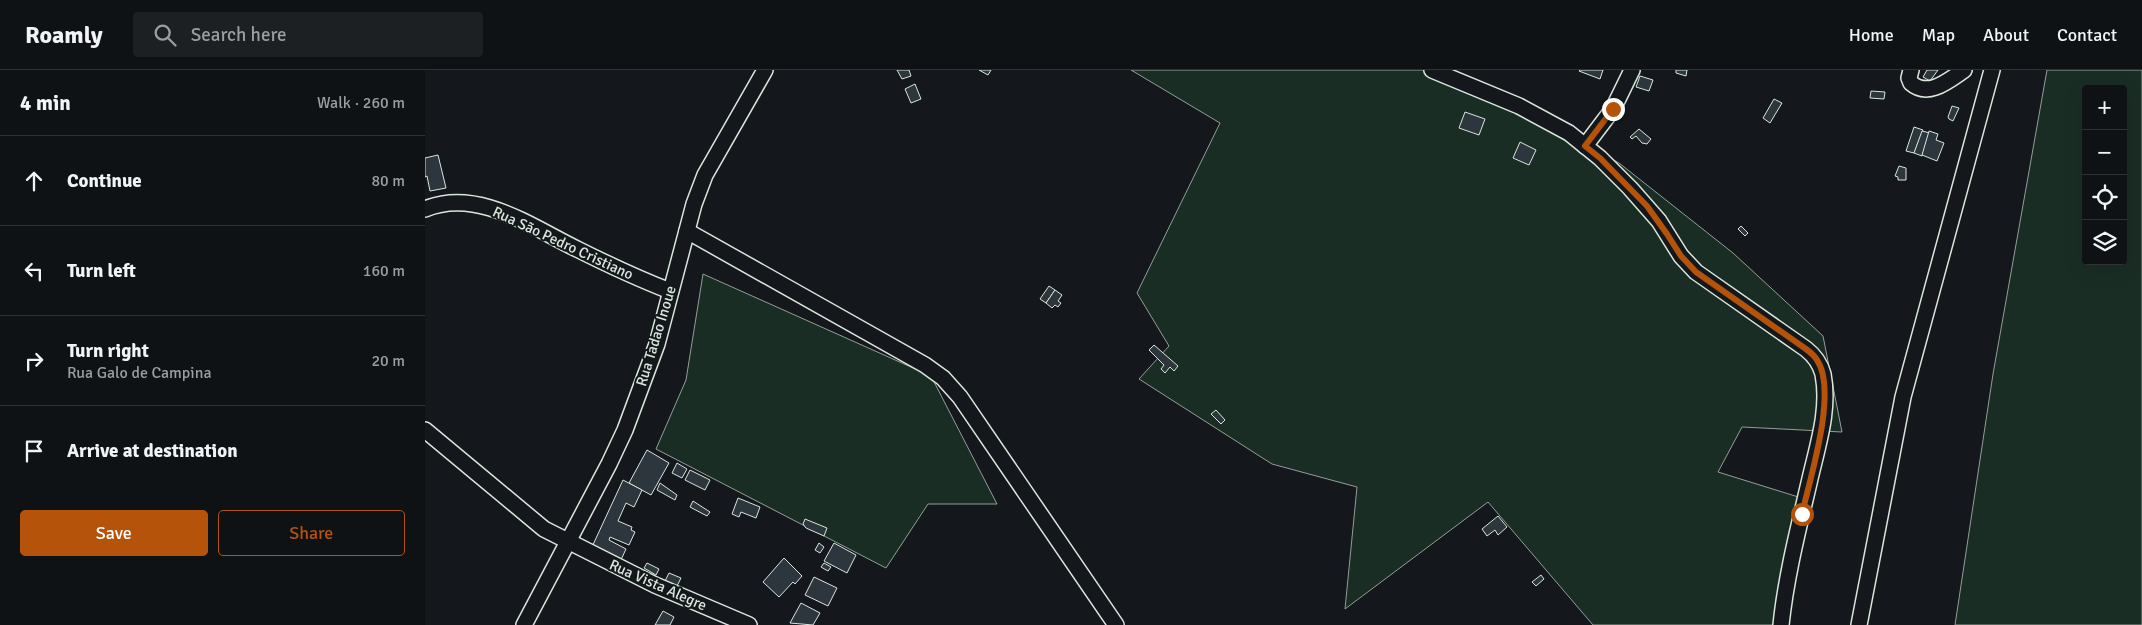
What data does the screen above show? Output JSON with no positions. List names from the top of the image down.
{
  "streets": {
    "street": ["Rua São Pedro Cristiano", "Rua Tadao Inoue", "Rua Vista Alegre"]
  },
  "crossings": [
    ["Rua São Pedro Cristiano", "Rua Tadao Inoue"],
    ["Rua Tadao Inoue", "Rua Vista Alegre"]
  ],
  "page": {
    "header": "Roamly",
    "search": "Search here",
    "nav": [
      "Home",
      "Map",
      "About",
      "Contact"
    ],
    "heading": ["4 min", "Walk · 260 m"],
    "map_buttons": ["+", "−"],
    "list": [
      ["Continue", "80 m"],
      ["Turn left", "160 m"],
      ["Turn right", "Rua Galo de Campina", "20 m"],
      "Arrive at destination"
    ],
    "buttons": ["Save", "Share"]
  }
}
